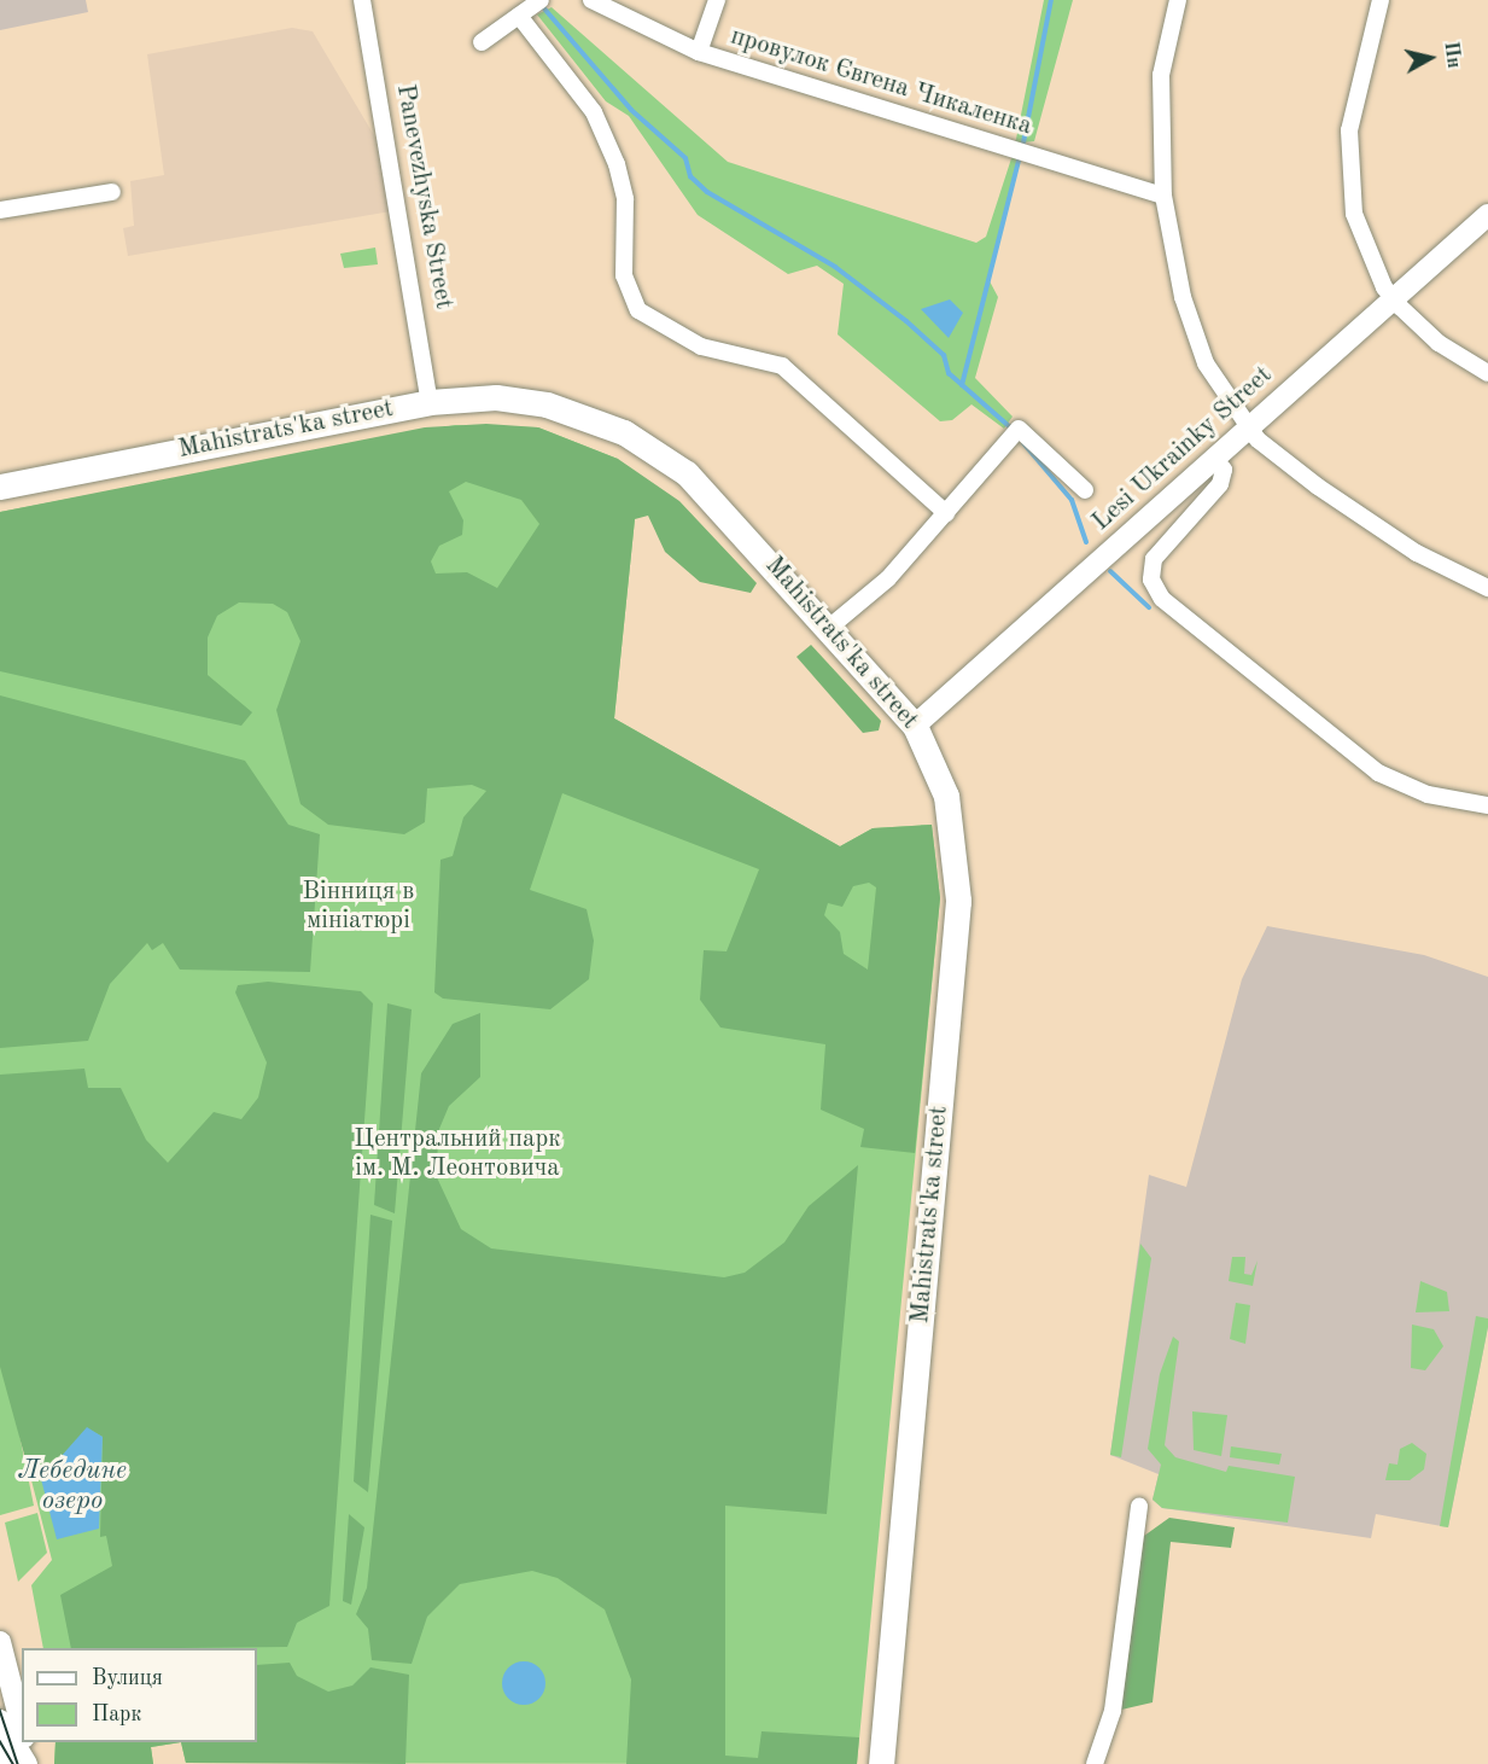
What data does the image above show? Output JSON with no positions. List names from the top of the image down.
{
  "streets": {
    "main road": ["Mahistrats'ka street", "Lesi Ukrainky Street"],
    "street": ["провулок Євгена Чикаленка", "Panevezhyska Street"]
  },
  "crossings": [
    ["Panevezhyska Street", "Mahistrats'ka street"],
    ["Mahistrats'ka street", "Lesi Ukrainky Street"]
  ],
  "water": ["Лебедине озеро"],
  "parks": ["Вінниця в мініатюрі", "Центральний парк ім. М. Леонтовича"],
  "legend": ["Вулиця", "Парк"],
  "north": "right"
}
